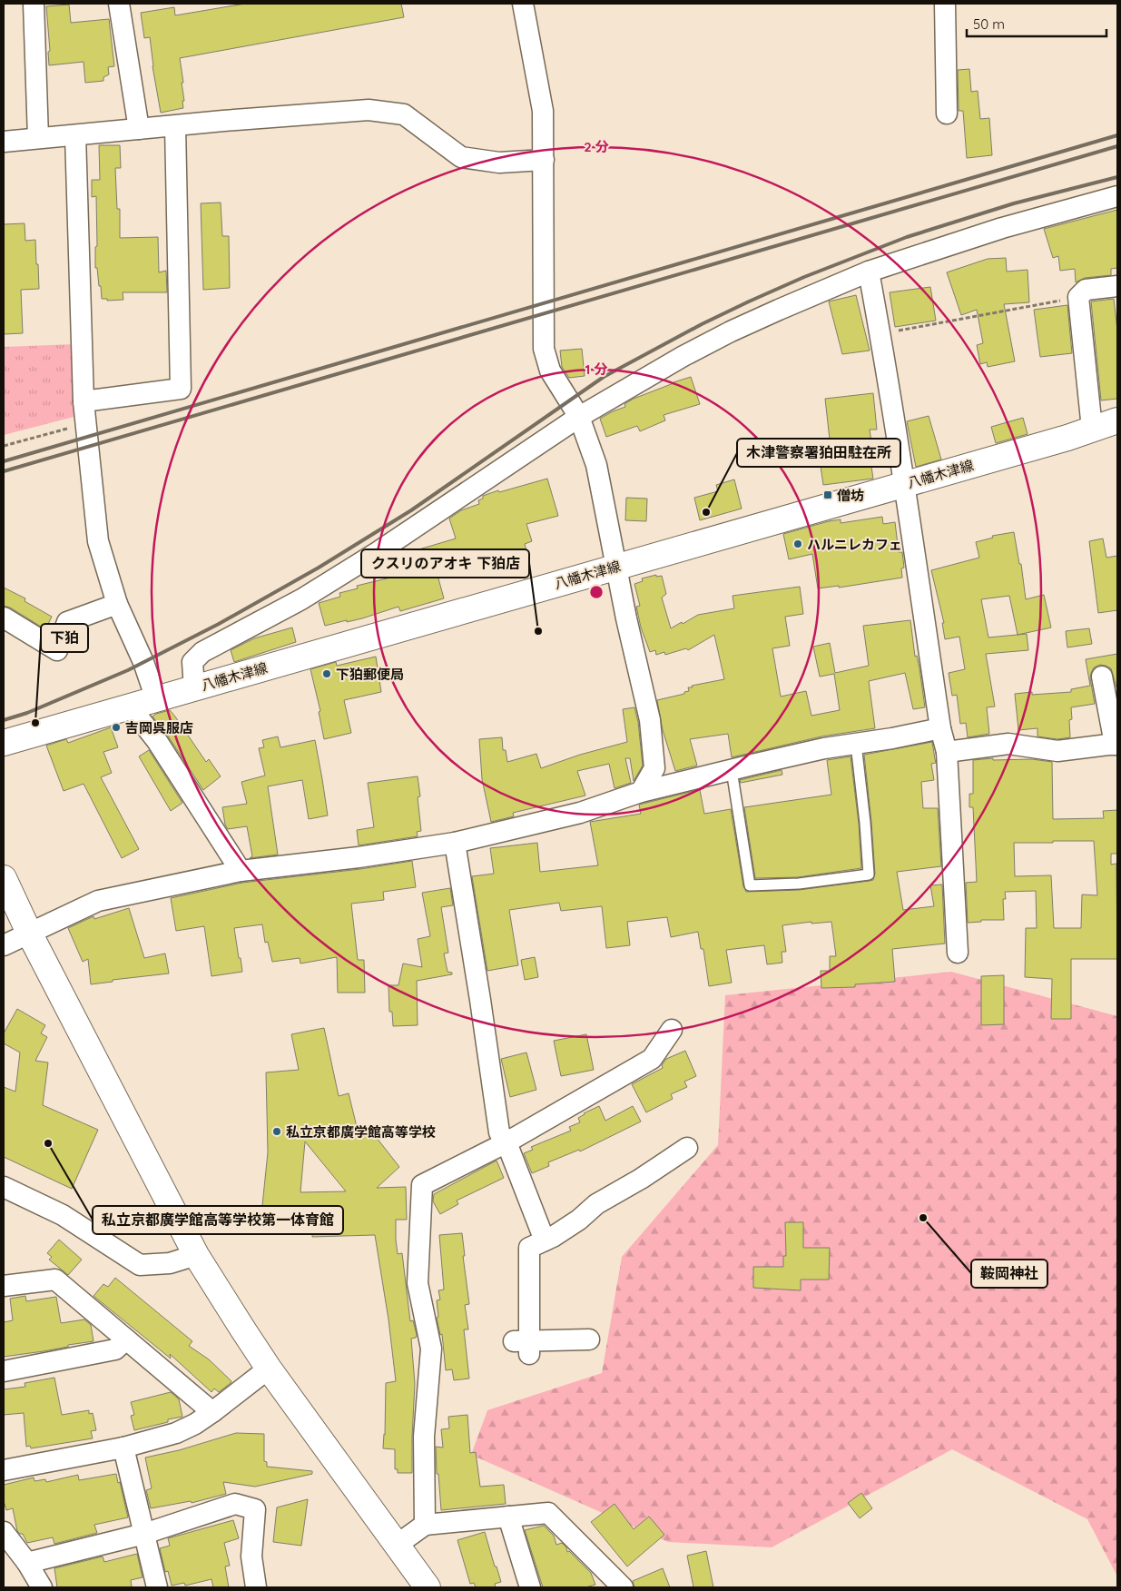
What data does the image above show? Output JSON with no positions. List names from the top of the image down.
{
  "streets": {
    "main road": ["八幡木津線"]
  },
  "places": {
    "transit": ["僧坊"],
    "other": [
      "木津警察署狛田駐在所",
      "ハルニレカフェ",
      "クスリのアオキ 下狛店",
      "下狛郵便局",
      "下狛",
      "吉岡呉服店",
      "私立京都廣学館高等学校",
      "私立京都廣学館高等学校第一体育館",
      "鞍岡神社"
    ]
  },
  "scale_bar": "50 m",
  "rings": ["2 分", "1 分"]
}
